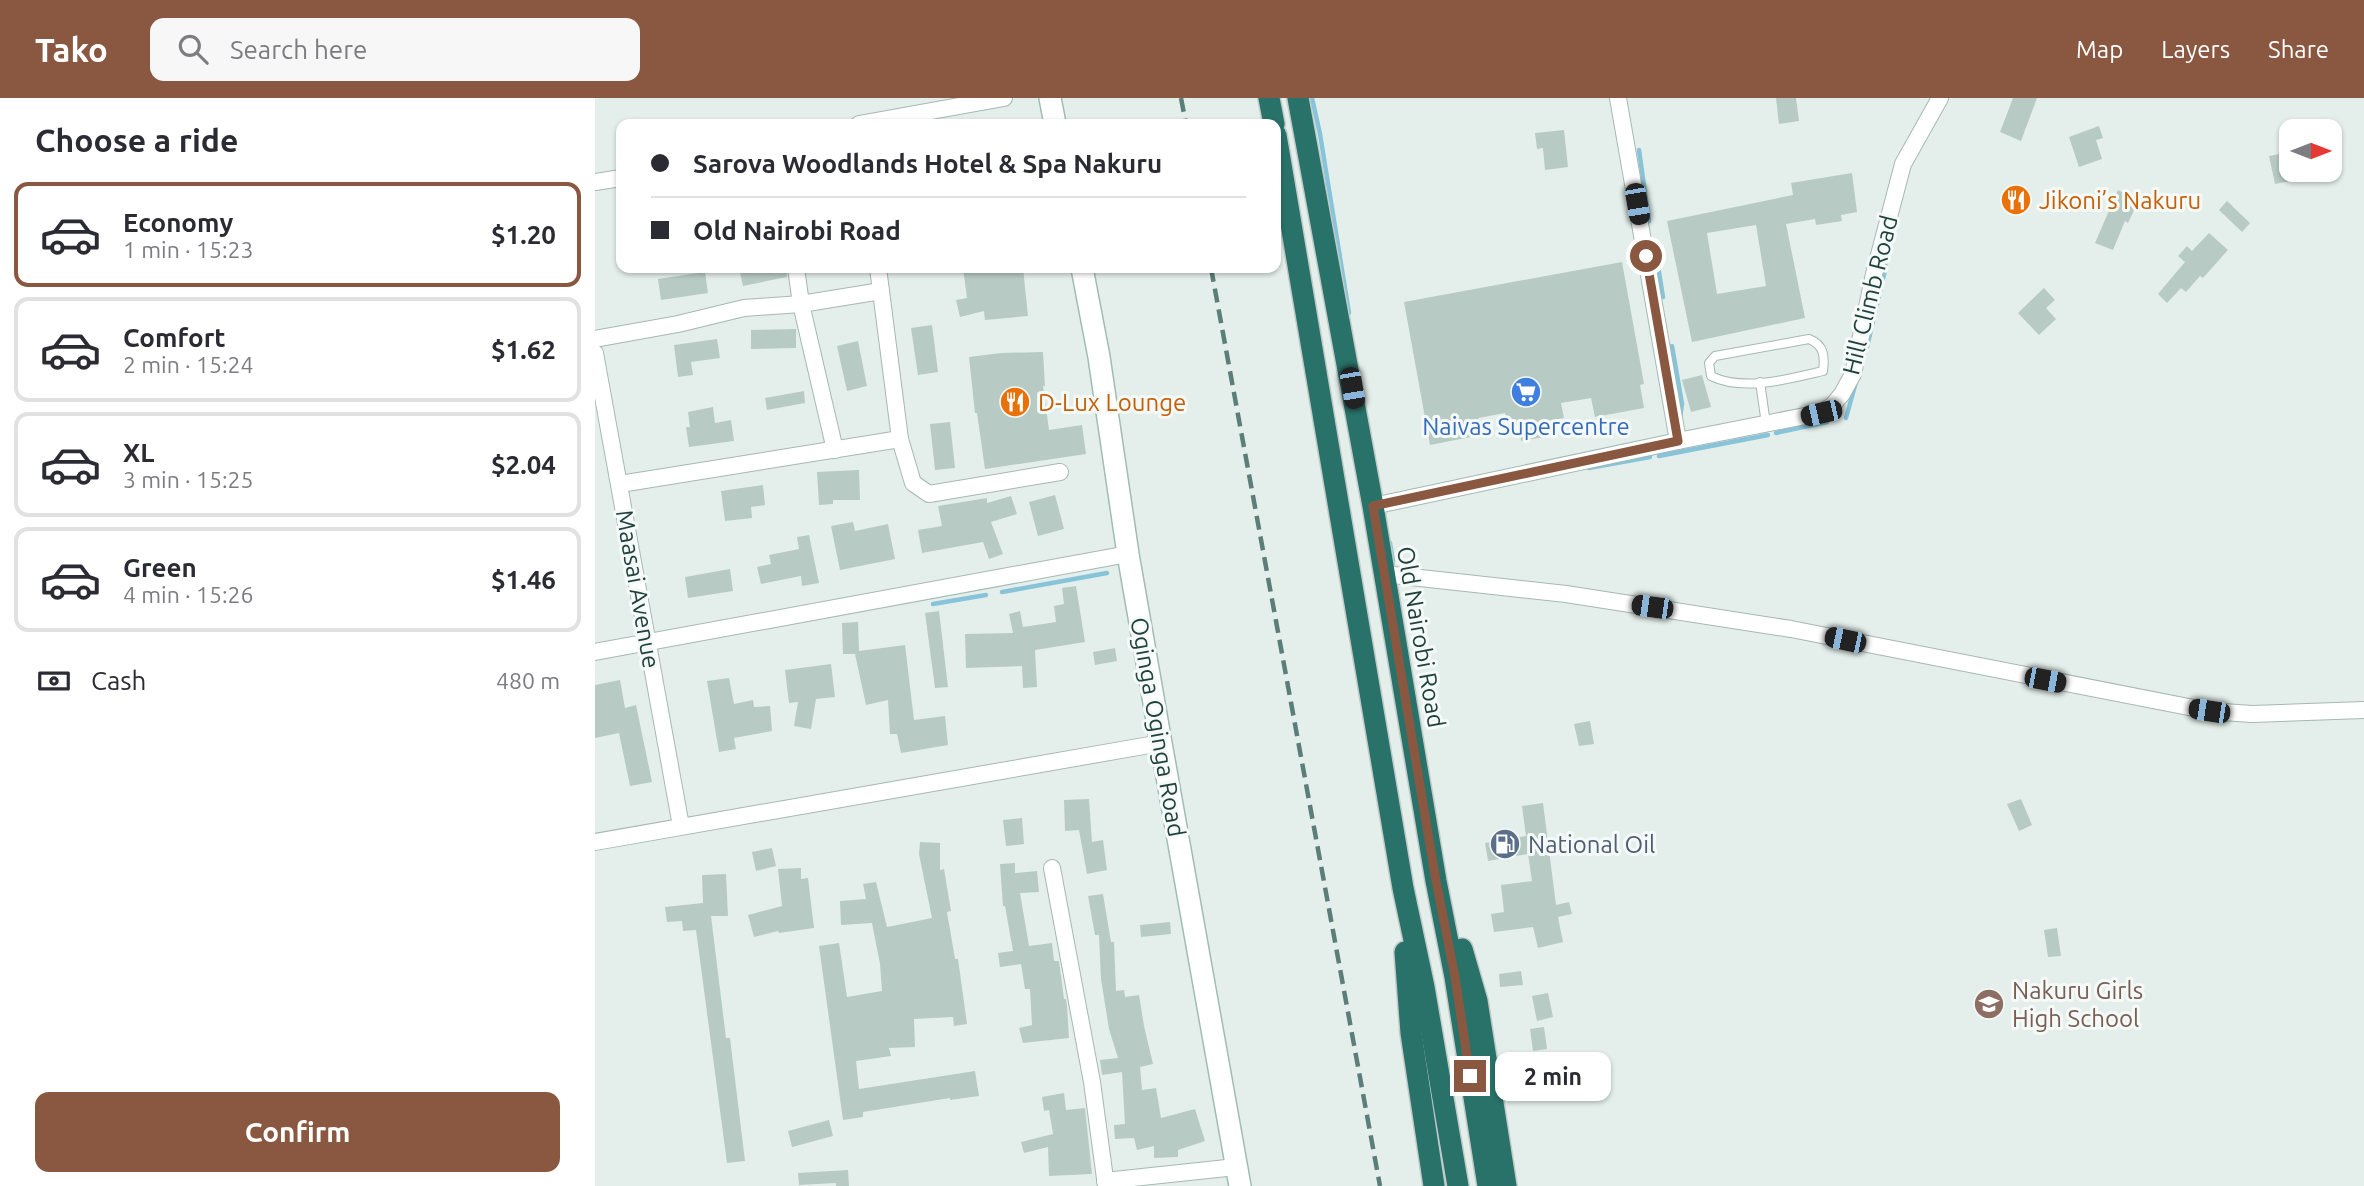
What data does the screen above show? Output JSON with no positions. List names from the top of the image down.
{
  "streets": {
    "highway": ["Old Nairobi Road"],
    "street": ["Hill Climb Road", "Maasai Avenue", "Oginga Oginga Road"]
  },
  "crossings": [
    ["Hill Climb Road", "Old Nairobi Road"]
  ],
  "places": {
    "restaurant": ["Jikoni’s Nakuru", "D-Lux Lounge"],
    "supermarket": ["Naivas Supercentre"],
    "fuel station": ["National Oil"],
    "school or university": ["Nakuru Girls High School"]
  },
  "north": "right",
  "page": {
    "header": "Tako",
    "search": "Search here",
    "nav": ["Map", "Layers", "Share"],
    "heading": "Choose a ride",
    "banner": ["Sarova Woodlands Hotel & Spa Nakuru", "Old Nairobi Road"],
    "list": [
      {
        "name": "Economy",
        "note": "1 min · 15:23",
        "value": "$1.20"
      },
      {
        "name": "Comfort",
        "note": "2 min · 15:24",
        "value": "$1.62"
      },
      {
        "name": "XL",
        "note": "3 min · 15:25",
        "value": "$2.04"
      },
      {
        "name": "Green",
        "note": "4 min · 15:26",
        "value": "$1.46"
      }
    ],
    "pay": ["Cash", "480 m"],
    "bubble": "2 min",
    "buttons": "Confirm"
  }
}
